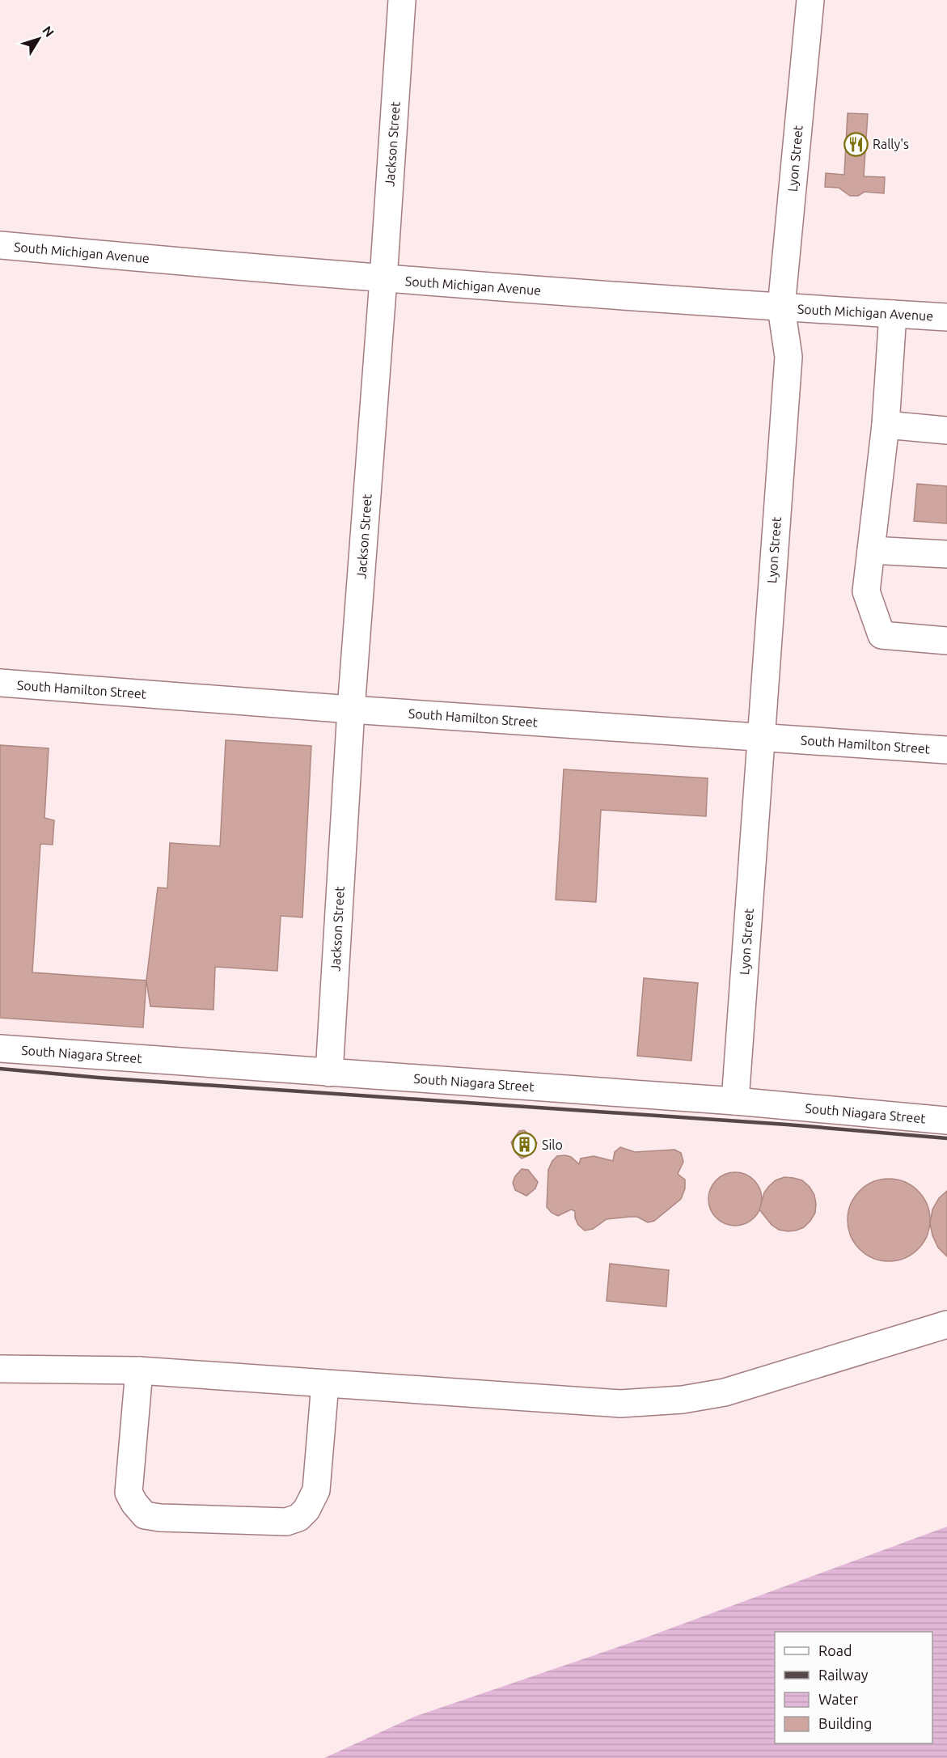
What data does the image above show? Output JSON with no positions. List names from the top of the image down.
{
  "streets": {
    "street": [
      "Jackson Street",
      "Lyon Street",
      "South Michigan Avenue",
      "South Hamilton Street",
      "South Niagara Street"
    ]
  },
  "crossings": [
    ["Jackson Street", "South Michigan Avenue"],
    ["Jackson Street", "South Hamilton Street"],
    ["Jackson Street", "South Niagara Street"],
    ["Lyon Street", "South Michigan Avenue"],
    ["Lyon Street", "South Hamilton Street"],
    ["Lyon Street", "South Niagara Street"]
  ],
  "places": {
    "restaurant": ["Rally's"],
    "building": ["Silo"]
  },
  "legend": [
    "Road",
    "Railway",
    "Water",
    "Building"
  ],
  "north": "top right"
}
